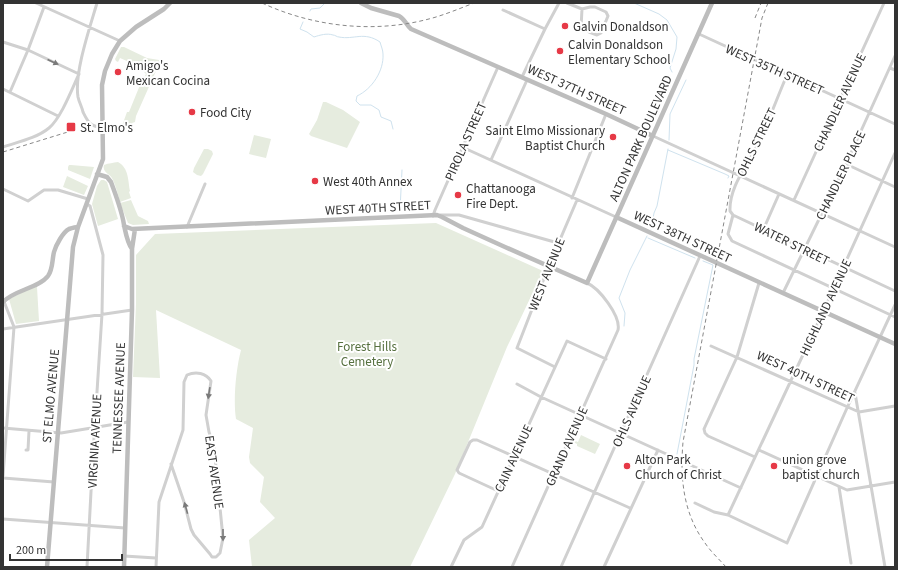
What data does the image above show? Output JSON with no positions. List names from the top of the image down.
{
  "streets": {
    "main road": [
      "WEST 37TH STREET",
      "ALTON PARK BOULEVARD",
      "WEST 40TH STREET",
      "WEST 38TH STREET",
      "ST ELMO AVENUE",
      "TENNESSEE AVENUE"
    ],
    "street": [
      "WEST 35TH STREET",
      "CHANDLER AVENUE",
      "PIROLA STREET",
      "OHLS STREET",
      "CHANDLER PLACE",
      "WATER STREET",
      "WEST AVENUE",
      "HIGHLAND AVENUE",
      "OHLS AVENUE",
      "VIRGINIA AVENUE",
      "GRAND AVENUE",
      "CAIN AVENUE",
      "EAST AVENUE"
    ]
  },
  "crossings": [
    ["WEST 35TH STREET", "CHANDLER AVENUE"],
    ["WEST 35TH STREET", "ALTON PARK BOULEVARD"],
    ["WEST 35TH STREET", "OHLS STREET"],
    ["WEST 35TH STREET", "CHANDLER PLACE"],
    ["WEST 37TH STREET", "CHANDLER AVENUE"],
    ["WEST 37TH STREET", "ALTON PARK BOULEVARD"],
    ["WEST 37TH STREET", "PIROLA STREET"],
    ["WEST 37TH STREET", "OHLS STREET"],
    ["WEST 37TH STREET", "CHANDLER PLACE"],
    ["WEST 37TH STREET", "HIGHLAND AVENUE"],
    ["ALTON PARK BOULEVARD", "WEST 40TH STREET"],
    ["ALTON PARK BOULEVARD", "WEST 38TH STREET"],
    ["PIROLA STREET", "WEST 40TH STREET"],
    ["PIROLA STREET", "WEST 38TH STREET"],
    ["OHLS STREET", "WATER STREET"],
    ["CHANDLER PLACE", "WEST 38TH STREET"],
    ["CHANDLER PLACE", "WATER STREET"],
    ["WEST 40TH STREET", "WEST AVENUE"],
    ["WEST 40TH STREET", "HIGHLAND AVENUE"],
    ["WEST 40TH STREET", "TENNESSEE AVENUE"],
    ["WEST 40TH STREET", "GRAND AVENUE"],
    ["WEST 38TH STREET", "WEST AVENUE"],
    ["WEST 38TH STREET", "HIGHLAND AVENUE"],
    ["WEST 38TH STREET", "OHLS AVENUE"],
    ["WATER STREET", "HIGHLAND AVENUE"],
    ["WEST AVENUE", "CAIN AVENUE"],
    ["ST ELMO AVENUE", "VIRGINIA AVENUE"],
    ["GRAND AVENUE", "CAIN AVENUE"]
  ],
  "parks": ["Forest Hills Cemetery"],
  "places": {
    "other": [
      "Galvin Donaldson",
      "Calvin Donaldson Elementary School",
      "Amigo's Mexican Cocina",
      "Food City",
      "Saint Elmo Missionary Baptist Church",
      "West 40th Annex",
      "Chattanooga Fire Dept.",
      "Alton Park Church of Christ",
      "union grove baptist church"
    ],
    "transit": ["St. Elmo's"]
  },
  "scale_bar": "200 m"
}
